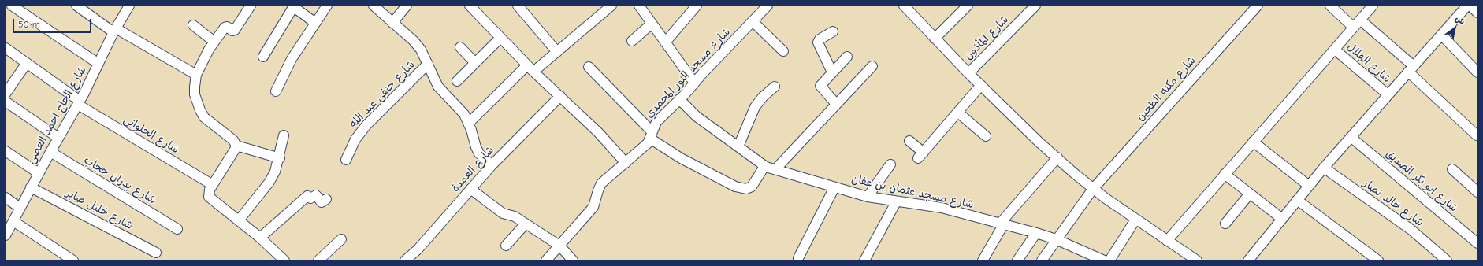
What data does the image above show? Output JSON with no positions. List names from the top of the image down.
{
  "streets": {
    "street": [
      "شارع المأذون",
      "شارع الهلال",
      "شارع مسجد النور المحمدي",
      "شارع مكنه الطحين",
      "شارع حنفى عبد الله",
      "شارع الحاج احمد العصى",
      "شارع الحلوانى",
      "شارع العمدة",
      "شارع بدران حجاب",
      "شارع ابو بكر الصديق",
      "شارع مسجد عثمان بن عفان",
      "شارع خالد نصار",
      "شارع خليل صابر"
    ]
  },
  "crossings": [
    ["شارع مسجد النور المحمدي", "شارع مسجد عثمان بن عفان"],
    ["شارع مكنه الطحين", "شارع مسجد عثمان بن عفان"],
    ["شارع الحاج احمد العصى", "شارع الحلوانى"],
    ["شارع الحاج احمد العصى", "شارع بدران حجاب"],
    ["شارع الحاج احمد العصى", "شارع خليل صابر"]
  ],
  "scale_bar": "50 m",
  "north": "top right"
}
